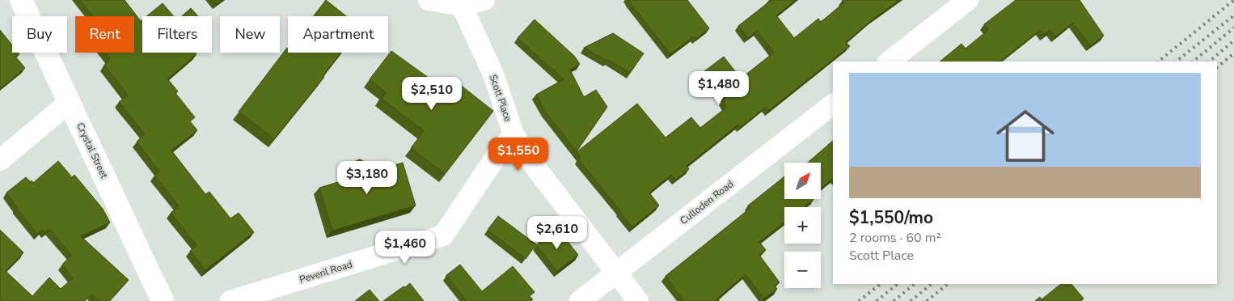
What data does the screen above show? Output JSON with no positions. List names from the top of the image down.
{
  "streets": {
    "street": [
      "Scott Place",
      "Crystal Street",
      "Culloden Road",
      "Peveril Road"
    ]
  },
  "crossings": [
    ["Scott Place", "Culloden Road"],
    ["Scott Place", "Peveril Road"]
  ],
  "north": "top right",
  "page": {
    "chip": [
      "Buy",
      "Rent",
      "Filters",
      "New",
      "Apartment"
    ],
    "list": [
      {
        "name": "$1,550/mo",
        "note": "2 rooms · 60 m² · Scott Place"
      }
    ],
    "price": [
      "$1,480",
      "$2,510",
      "$1,550",
      "$3,180",
      "$2,610",
      "$1,460"
    ],
    "map_buttons": ["+", "−"]
  }
}
